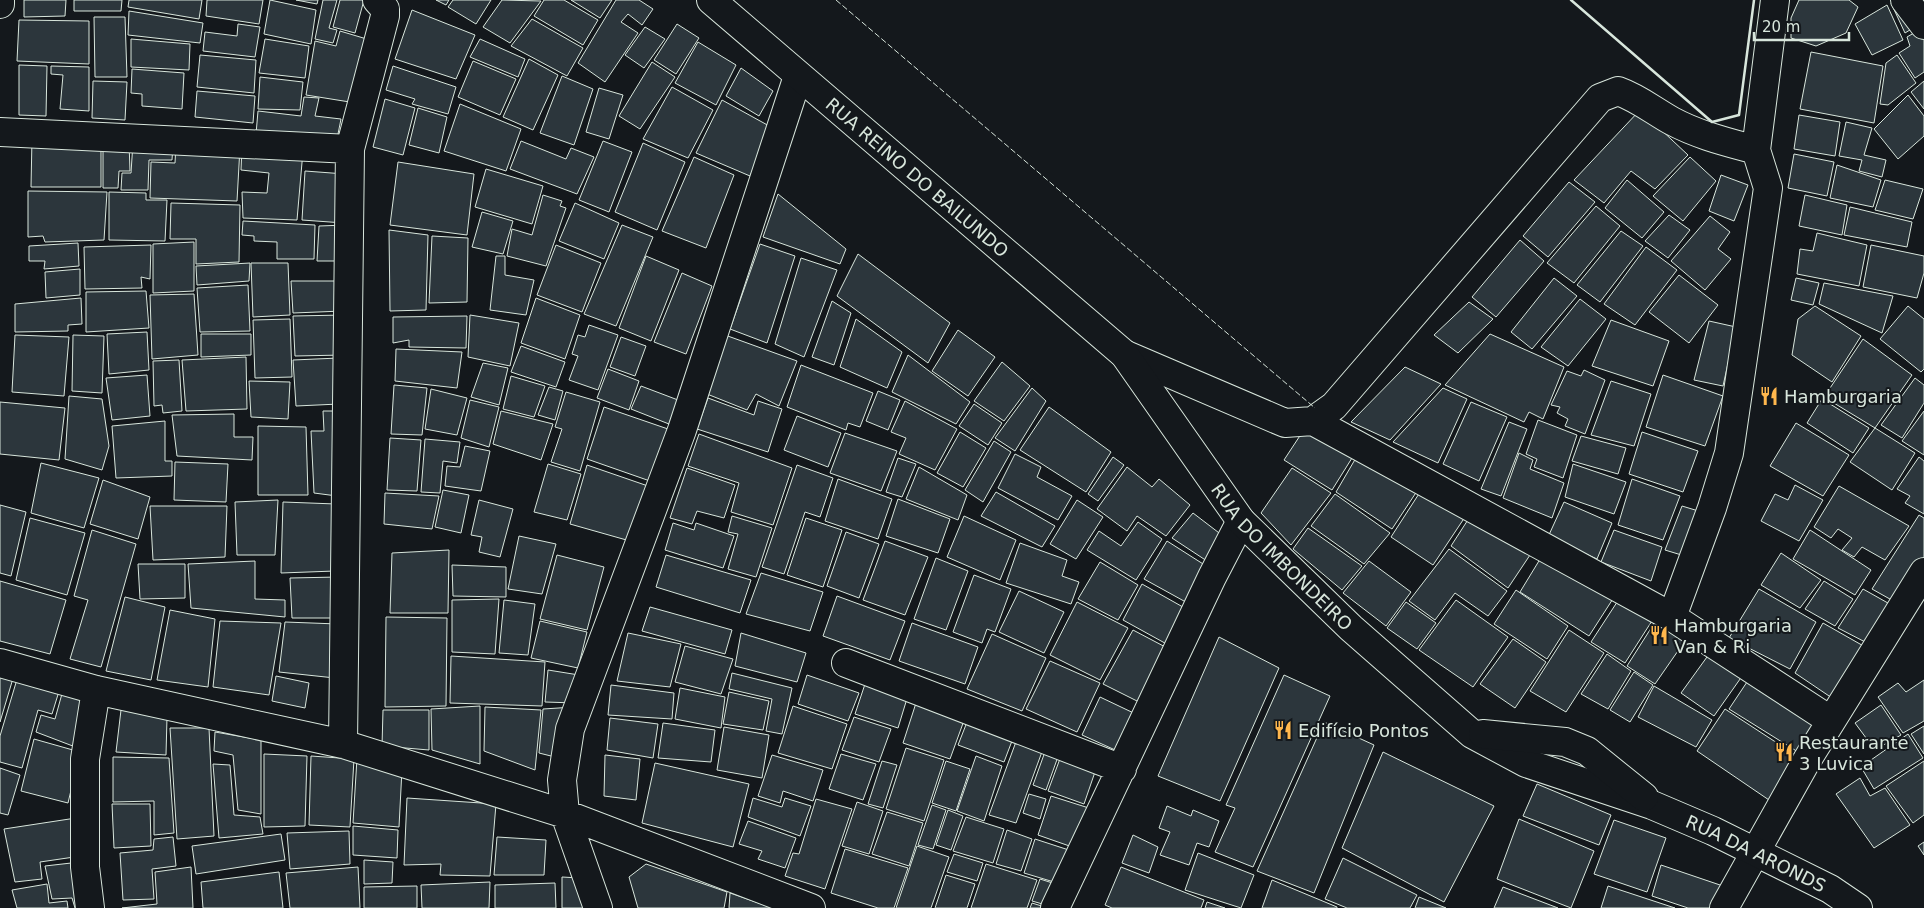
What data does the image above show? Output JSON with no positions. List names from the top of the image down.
{
  "streets": {
    "street": ["RUA REINO DO BAILUNDO", "RUA DO IMBONDEIRO", "RUA DA ARONDS"]
  },
  "crossings": [
    ["RUA REINO DO BAILUNDO", "RUA DO IMBONDEIRO"],
    ["RUA DO IMBONDEIRO", "RUA DA ARONDS"]
  ],
  "places": {
    "restaurant": [
      "Hamburgaria",
      "Hamburgaria Van & Ri",
      "Edifício Pontos",
      "Restaurante 3 Luvica"
    ]
  },
  "scale_bar": "20 m"
}
